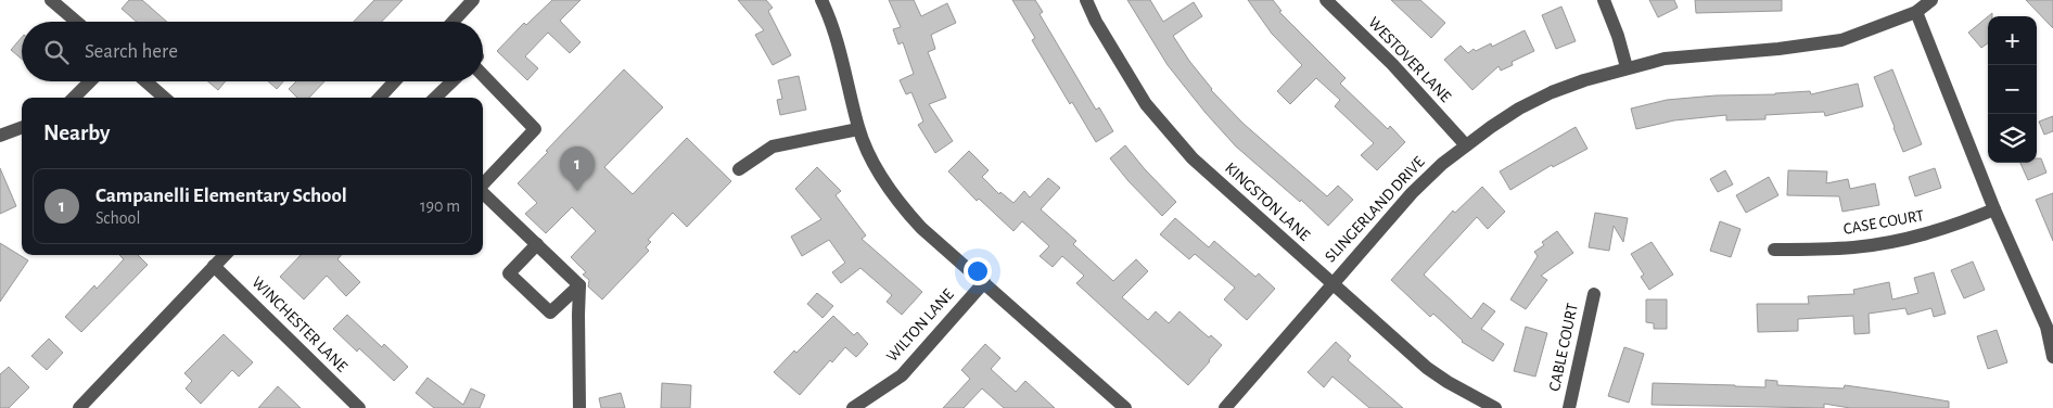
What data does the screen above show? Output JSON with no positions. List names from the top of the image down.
{
  "streets": {
    "street": [
      "WESTOVER LANE",
      "KINGSTON LANE",
      "SLINGERLAND DRIVE",
      "CASE COURT",
      "WINCHESTER LANE",
      "WILTON LANE",
      "CABLE COURT"
    ]
  },
  "crossings": [
    ["WESTOVER LANE", "SLINGERLAND DRIVE"],
    ["KINGSTON LANE", "SLINGERLAND DRIVE"]
  ],
  "page": {
    "map_buttons": ["+", "−"],
    "search": "Search here",
    "heading": "Nearby",
    "pins": "1",
    "list": [
      {
        "mark": "1",
        "name": "Campanelli Elementary School",
        "note": "School",
        "value": "190 m"
      }
    ]
  }
}
